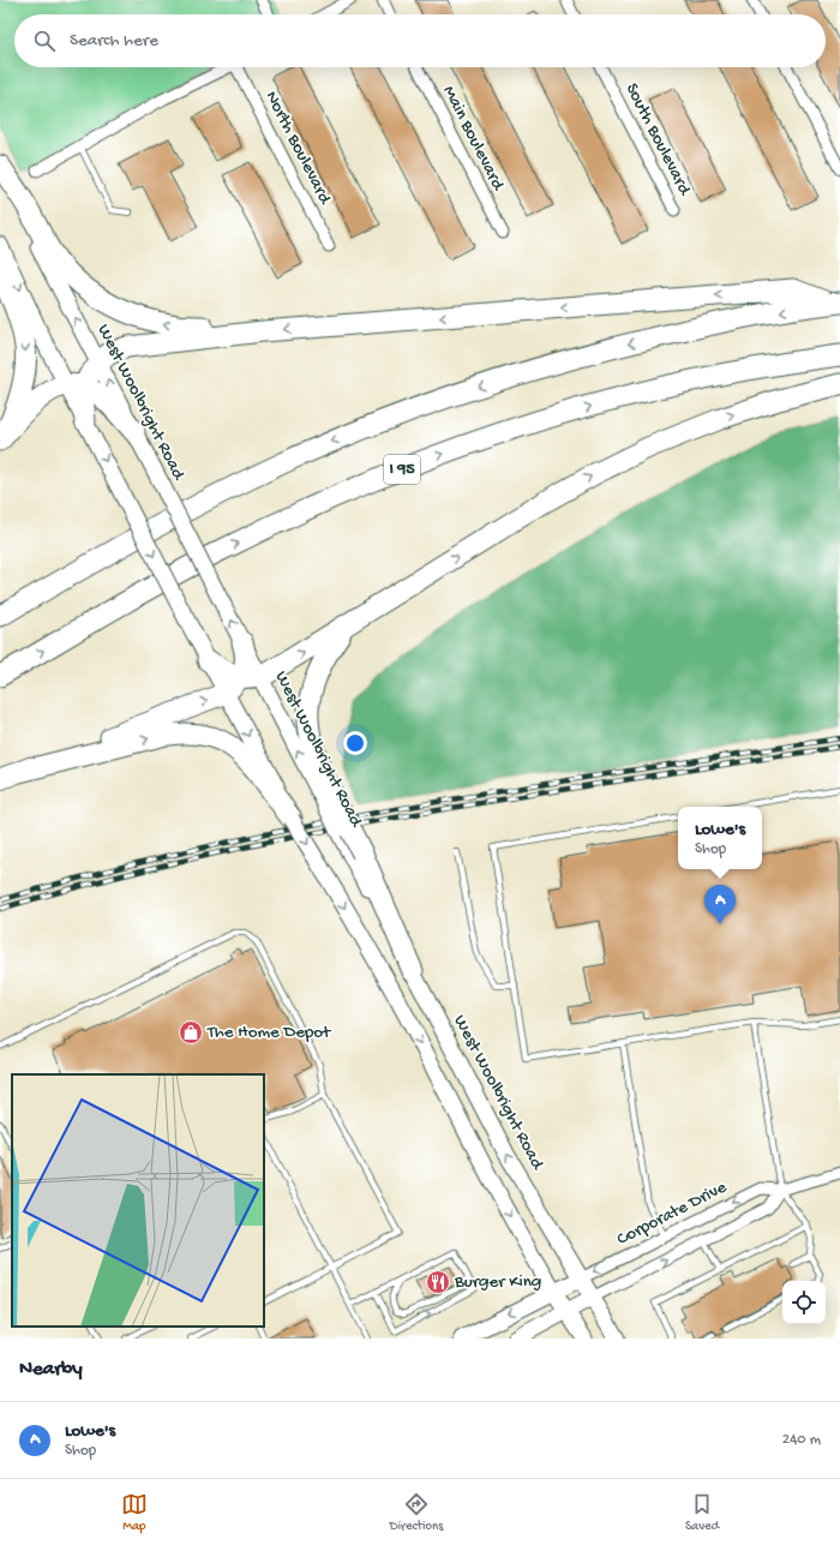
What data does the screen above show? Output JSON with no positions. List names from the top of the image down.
{
  "streets": {
    "highway": ["I 95"],
    "main road": ["West Woolbright Road"],
    "street": [
      "Main Boulevard",
      "South Boulevard",
      "North Boulevard",
      "Corporate Drive"
    ]
  },
  "crossings": [
    ["West Woolbright Road", "Corporate Drive"]
  ],
  "places": {
    "shop": ["The Home Depot"],
    "restaurant": ["Burger King"]
  },
  "page": {
    "search": "Search here",
    "popup": ["Lowe's", "Shop"],
    "pins": "A",
    "heading": "Nearby",
    "list": [
      {
        "mark": "A",
        "name": "Lowe's",
        "note": "Shop",
        "value": "240 m"
      }
    ],
    "nav": ["Map", "Directions", "Saved"]
  }
}
